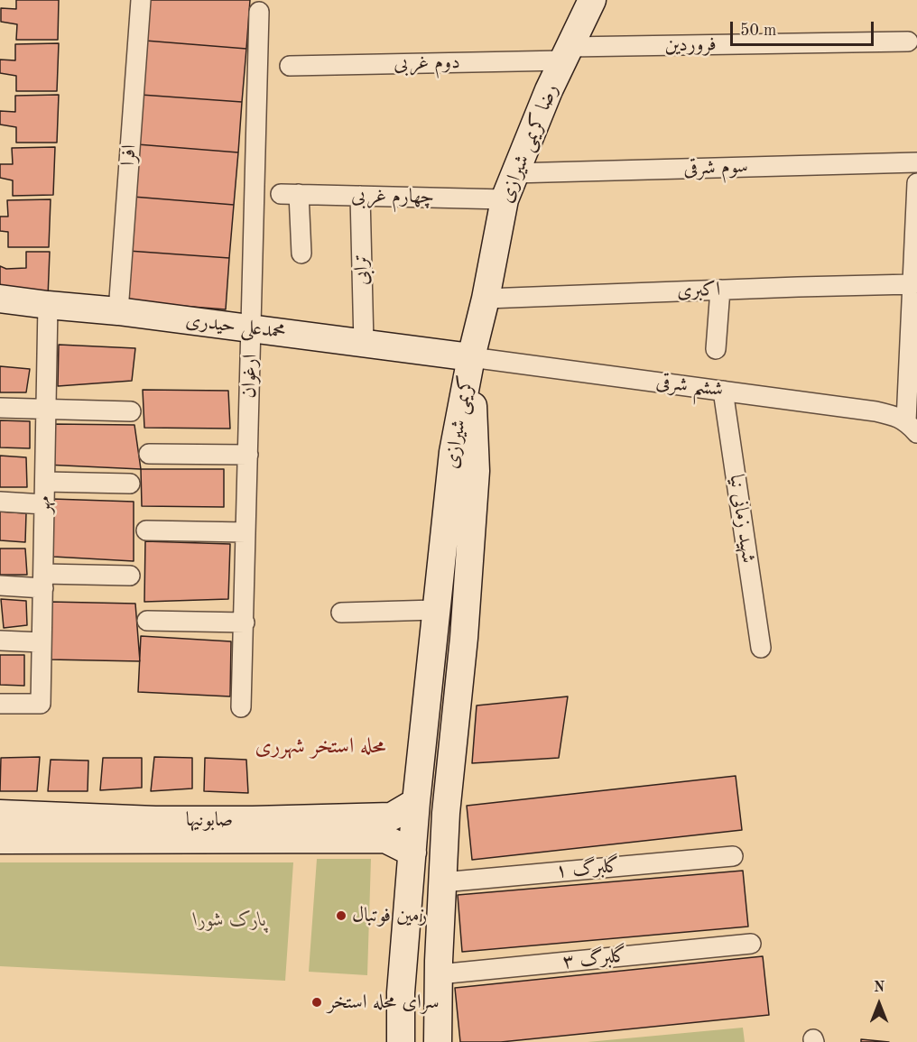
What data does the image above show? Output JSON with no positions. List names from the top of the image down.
{
  "streets": {
    "street": [
      "فروردین",
      "دوم غربی",
      "رضا کریمی شیرازی",
      "افرا",
      "سوم شرقی",
      "چهارم غربی",
      "ترابی",
      "اکبری",
      "محمدعلی حیدری",
      "ارغوان",
      "ششم شرقی",
      "کریمی شیرازی",
      "مهر",
      "شهید زمانی نیا",
      "صابونیها",
      "گلبرگ ۱",
      "گلبرگ ۳"
    ]
  },
  "crossings": [
    ["فروردین", "دوم غربی"],
    ["فروردین", "رضا کریمی شیرازی"],
    ["دوم غربی", "رضا کریمی شیرازی"],
    ["رضا کریمی شیرازی", "سوم شرقی"],
    ["رضا کریمی شیرازی", "چهارم غربی"],
    ["رضا کریمی شیرازی", "اکبری"],
    ["رضا کریمی شیرازی", "محمدعلی حیدری"],
    ["رضا کریمی شیرازی", "ششم شرقی"],
    ["رضا کریمی شیرازی", "کریمی شیرازی"],
    ["افرا", "محمدعلی حیدری"],
    ["چهارم غربی", "ترابی"],
    ["ترابی", "محمدعلی حیدری"],
    ["محمدعلی حیدری", "ارغوان"],
    ["محمدعلی حیدری", "ششم شرقی"],
    ["محمدعلی حیدری", "کریمی شیرازی"],
    ["محمدعلی حیدری", "مهر"],
    ["ششم شرقی", "کریمی شیرازی"],
    ["ششم شرقی", "شهید زمانی نیا"],
    ["کریمی شیرازی", "صابونیها"],
    ["کریمی شیرازی", "گلبرگ ۱"],
    ["کریمی شیرازی", "گلبرگ ۳"]
  ],
  "districts": ["محله استخر شهرری"],
  "parks": ["پارک شورا"],
  "places": ["زمین فوتبال", "سرای محله استخر"],
  "scale_bar": "50 m",
  "north": "top"
}
